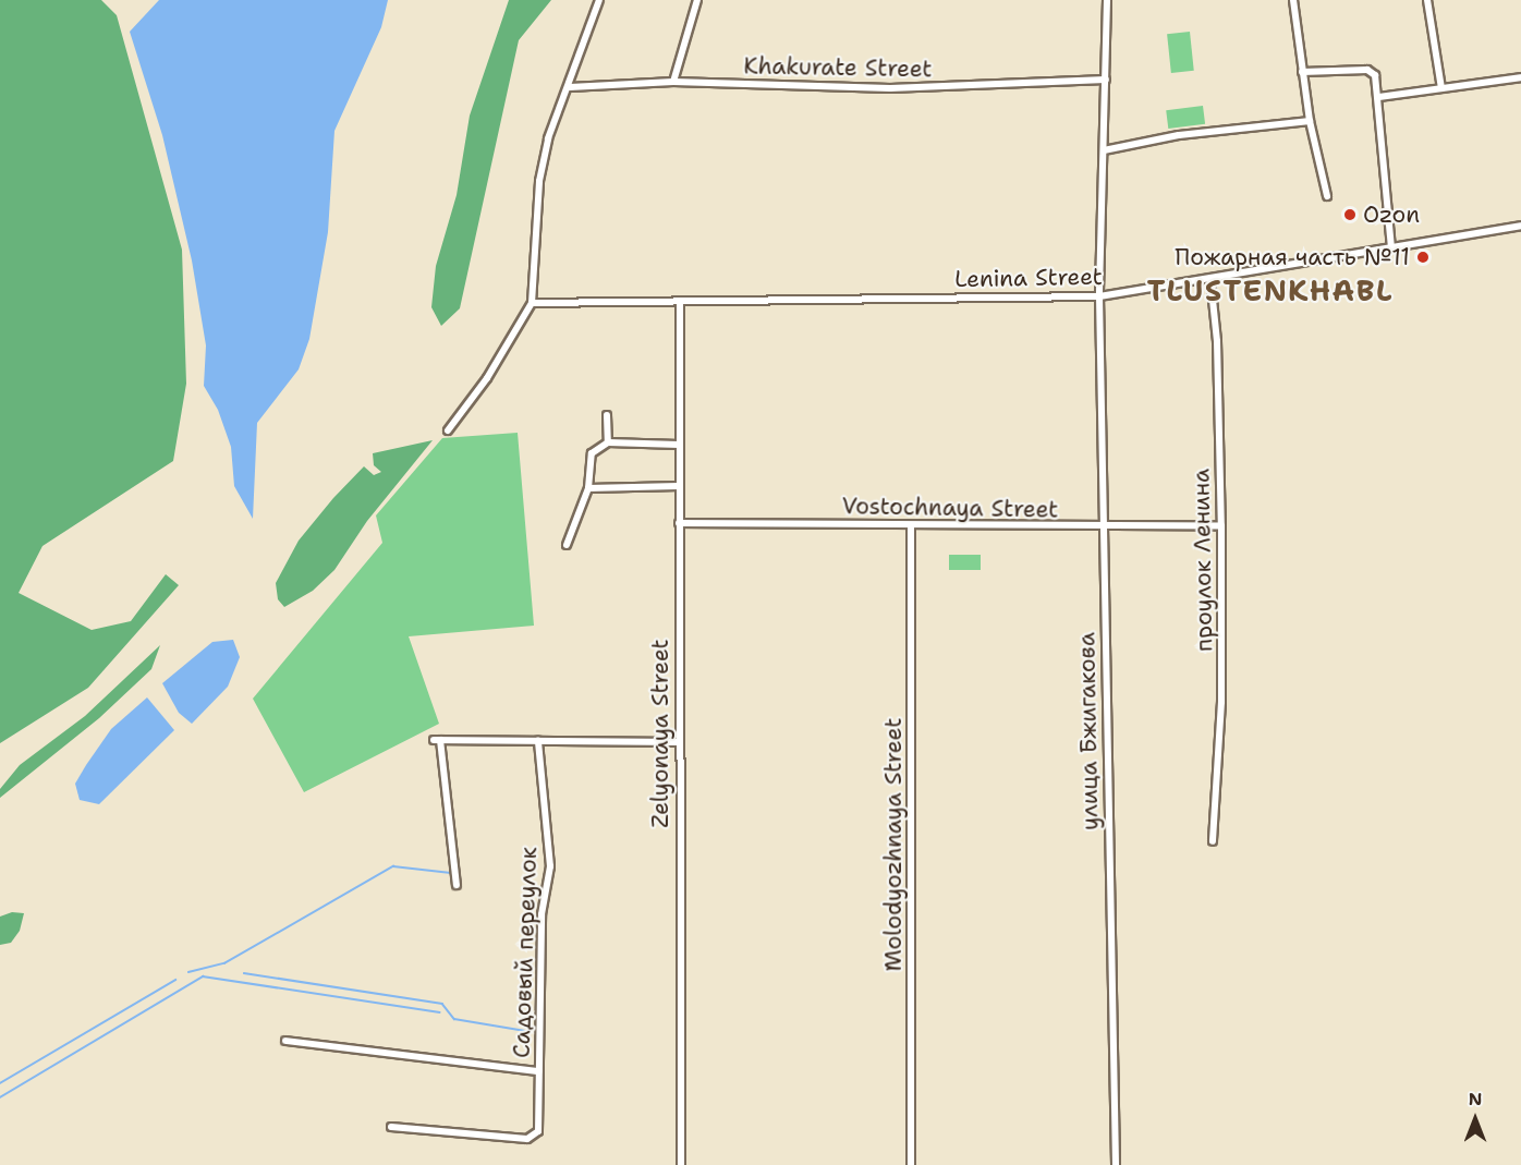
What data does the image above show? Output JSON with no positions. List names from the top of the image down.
{
  "streets": {
    "street": [
      "Khakurate Street",
      "Lenina Street",
      "Vostochnaya Street",
      "проулок Ленина",
      "улица Бжигакова",
      "Zelyonaya Street",
      "Molodyozhnaya Street",
      "Садовый переулок"
    ]
  },
  "crossings": [
    ["Khakurate Street", "улица Бжигакова"],
    ["Lenina Street", "проулок Ленина"],
    ["Lenina Street", "улица Бжигакова"],
    ["Lenina Street", "Zelyonaya Street"],
    ["Vostochnaya Street", "проулок Ленина"],
    ["Vostochnaya Street", "улица Бжигакова"],
    ["Vostochnaya Street", "Zelyonaya Street"],
    ["Vostochnaya Street", "Molodyozhnaya Street"]
  ],
  "districts": ["TLUSTENKHABL"],
  "places": ["Ozon", "Пожарная часть №11"],
  "north": "top"
}
